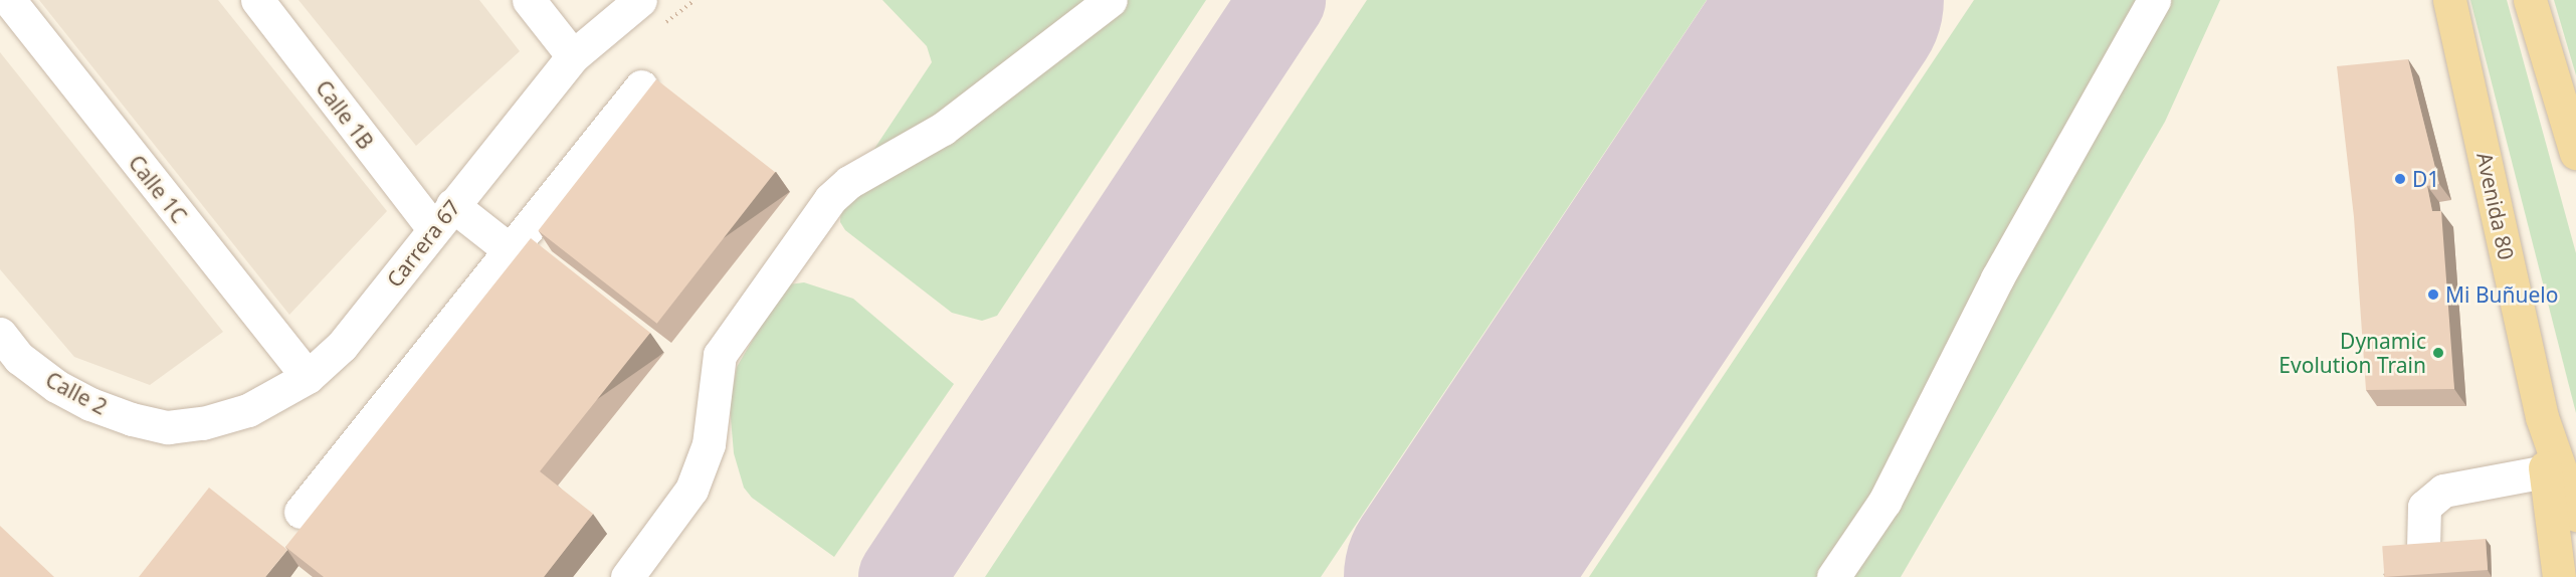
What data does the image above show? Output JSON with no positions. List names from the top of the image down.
{
  "streets": {
    "main road": ["Avenida 80"],
    "street": [
      "Calle 1B",
      "Calle 1C",
      "Carrera 67",
      "Calle 2"
    ]
  },
  "crossings": [
    ["Calle 1B", "Carrera 67"],
    ["Calle 1C", "Carrera 67"],
    ["Carrera 67", "Calle 2"]
  ],
  "places": ["D1", "Mi Buñuelo", "Dynamic Evolution Train"]
}
